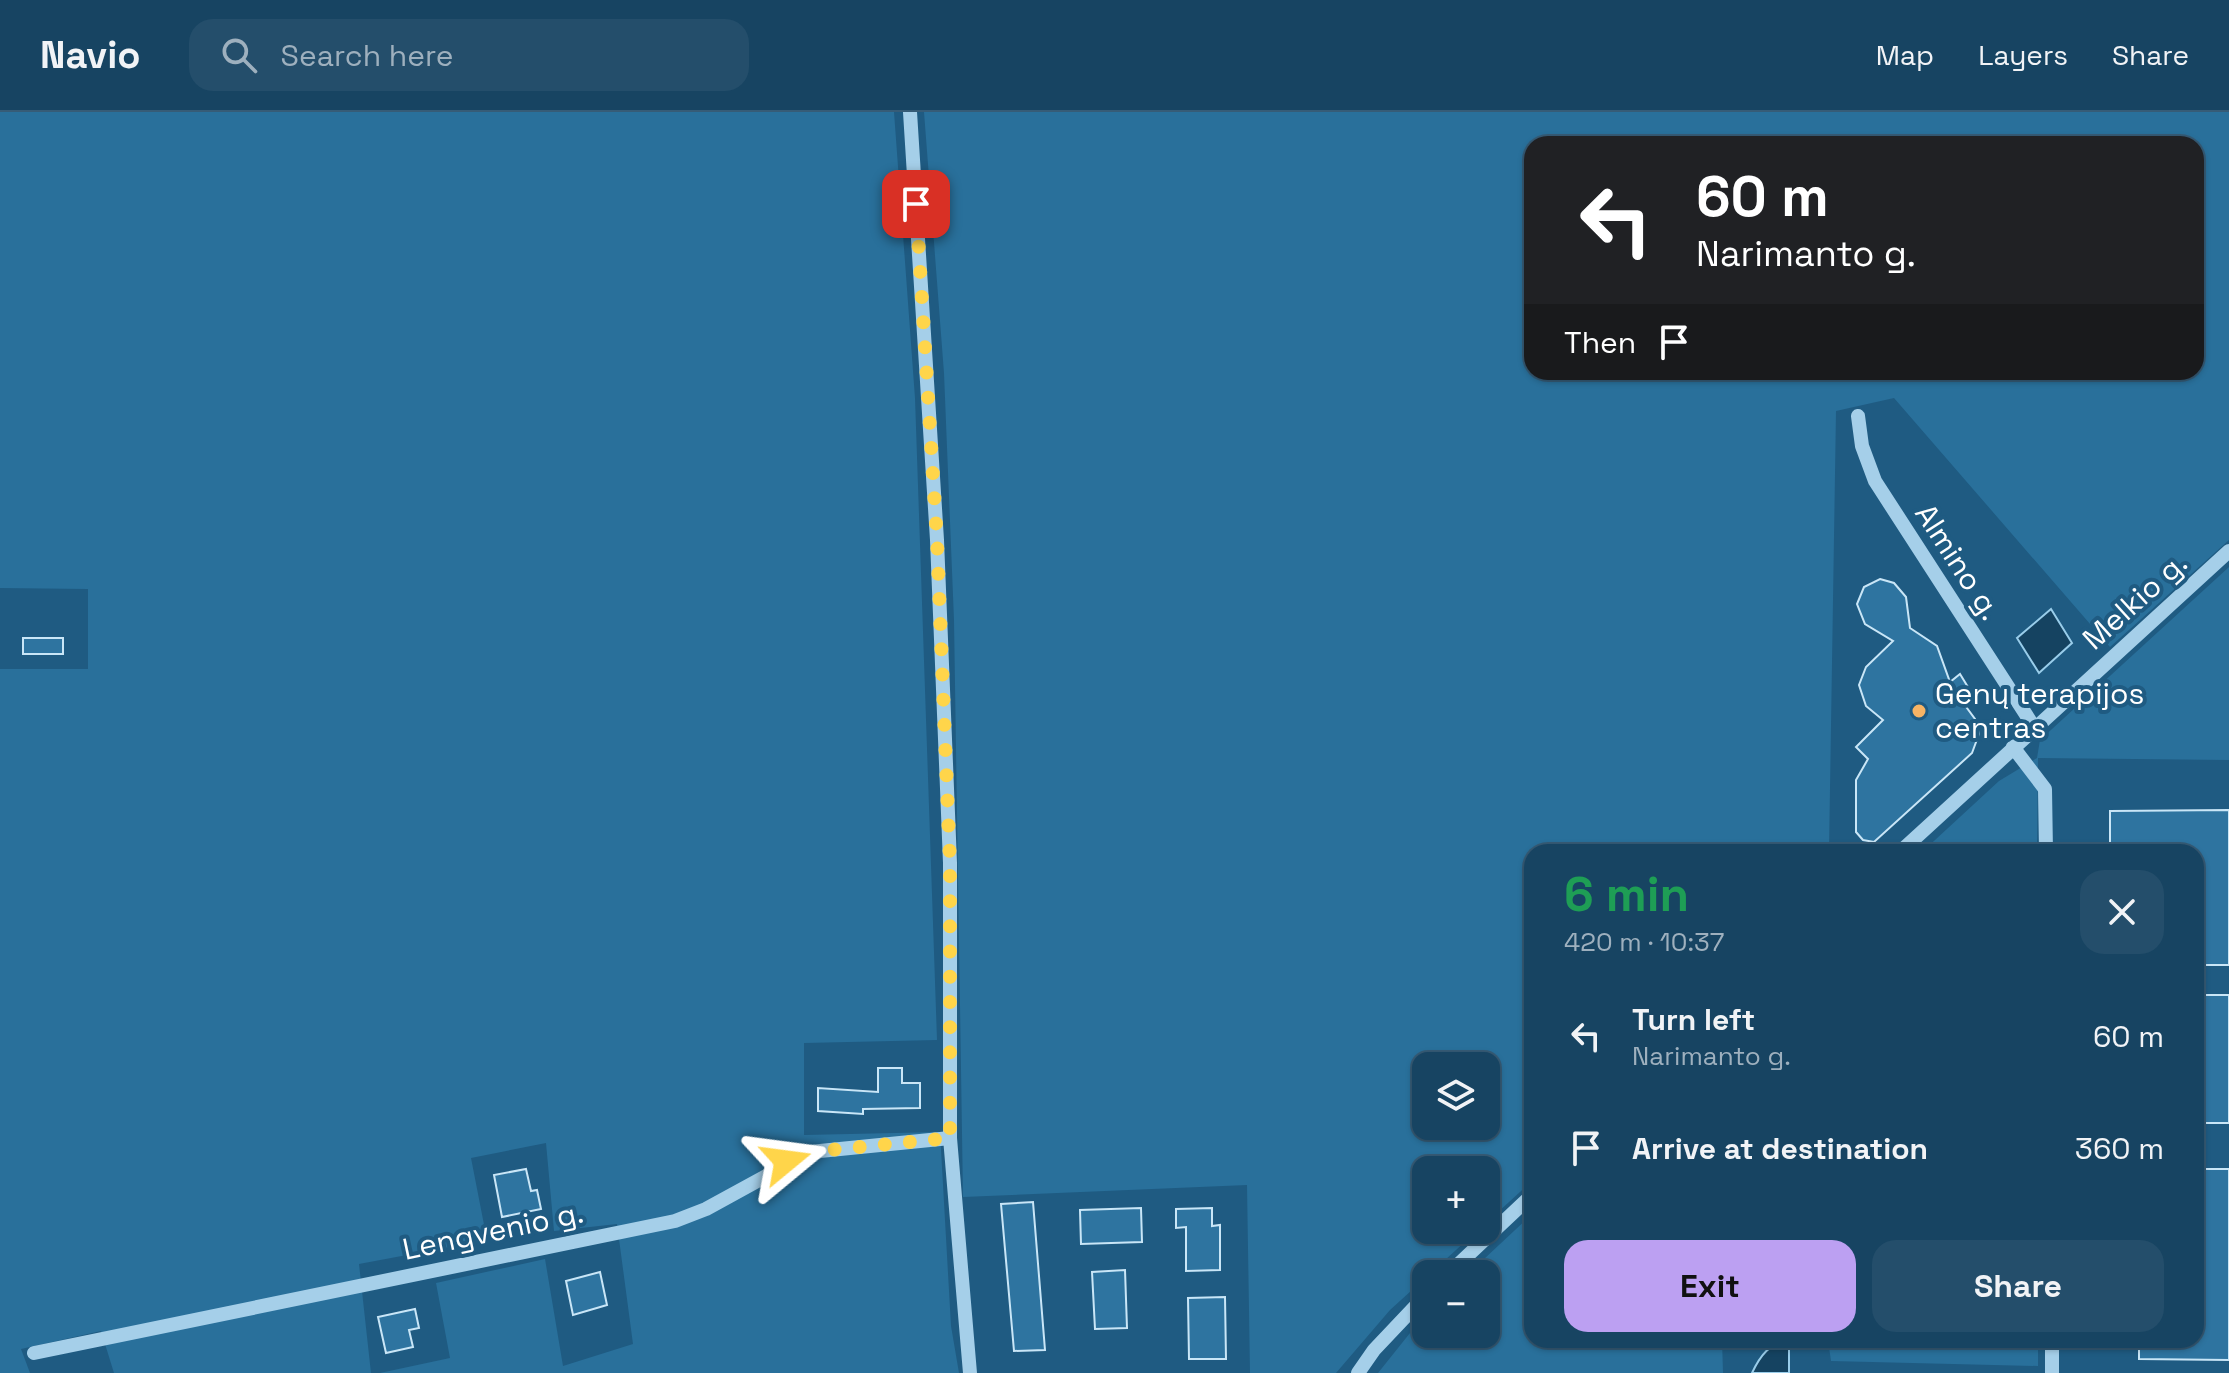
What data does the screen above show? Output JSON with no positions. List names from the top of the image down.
{
  "streets": {
    "street": ["Almino g.", "Melkio g.", "Lengvenio g."]
  },
  "crossings": [
    ["Almino g.", "Melkio g."]
  ],
  "places": ["Genų terapijos centras"],
  "page": {
    "header": "Navio",
    "search": "Search here",
    "nav": ["Map", "Layers", "Share"],
    "turn": ["60 m", "Narimanto g."],
    "then": "Then",
    "heading": ["6 min", "420 m · 10:37"],
    "list": [
      {
        "name": "Turn left",
        "note": "Narimanto g.",
        "value": "60 m"
      },
      {
        "name": "Arrive at destination",
        "value": "360 m"
      }
    ],
    "map_buttons": ["+", "−"],
    "buttons": ["Exit", "Share"]
  }
}
